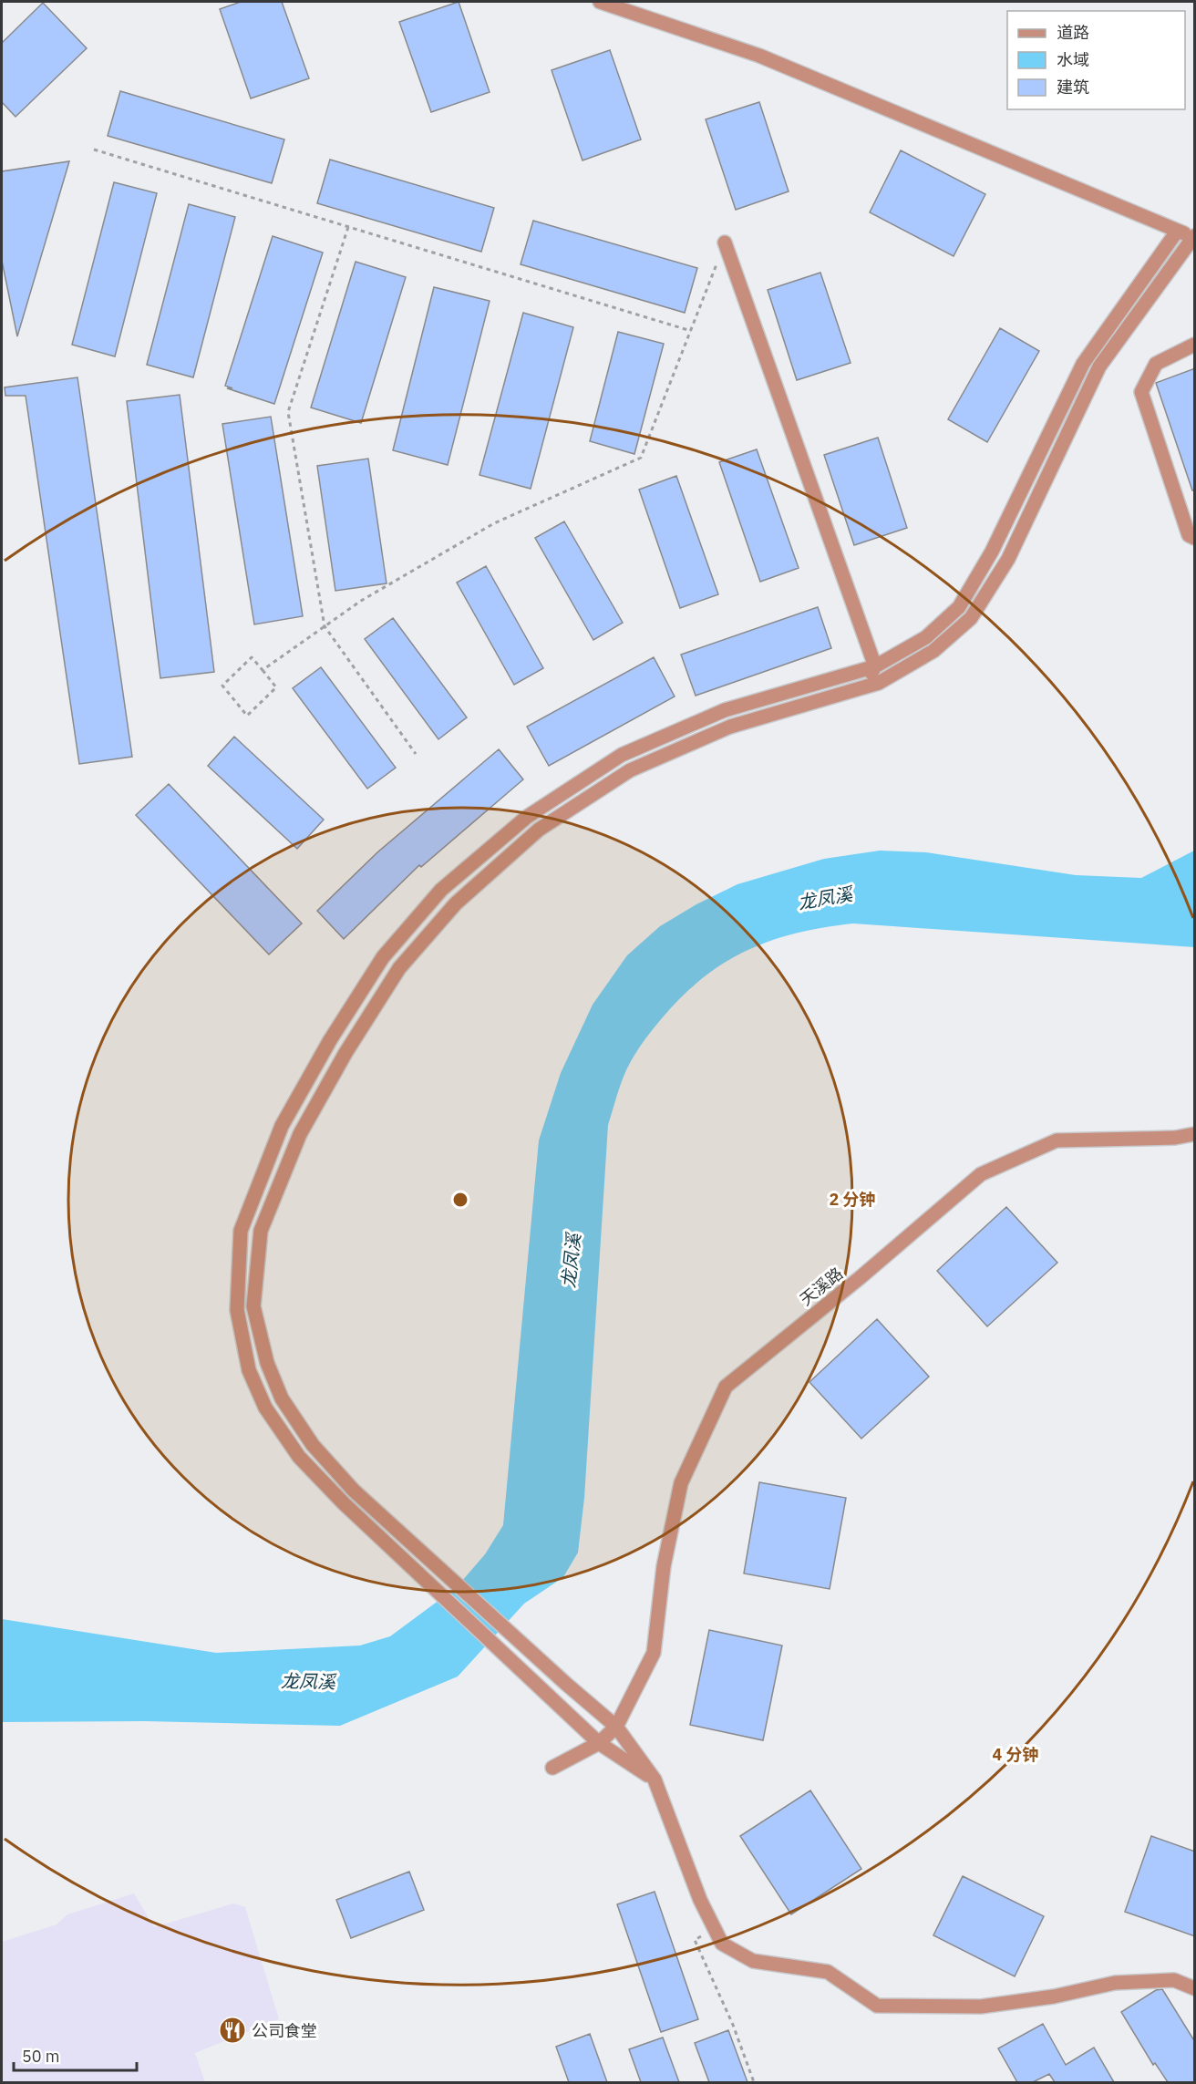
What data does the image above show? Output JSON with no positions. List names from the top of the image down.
{
  "streets": {
    "street": ["天溪路"]
  },
  "water": ["龙凤溪"],
  "places": {
    "restaurant": ["公司食堂"]
  },
  "legend": ["道路", "水域", "建筑"],
  "scale_bar": "50 m",
  "rings": ["2 分钟", "4 分钟"]
}
